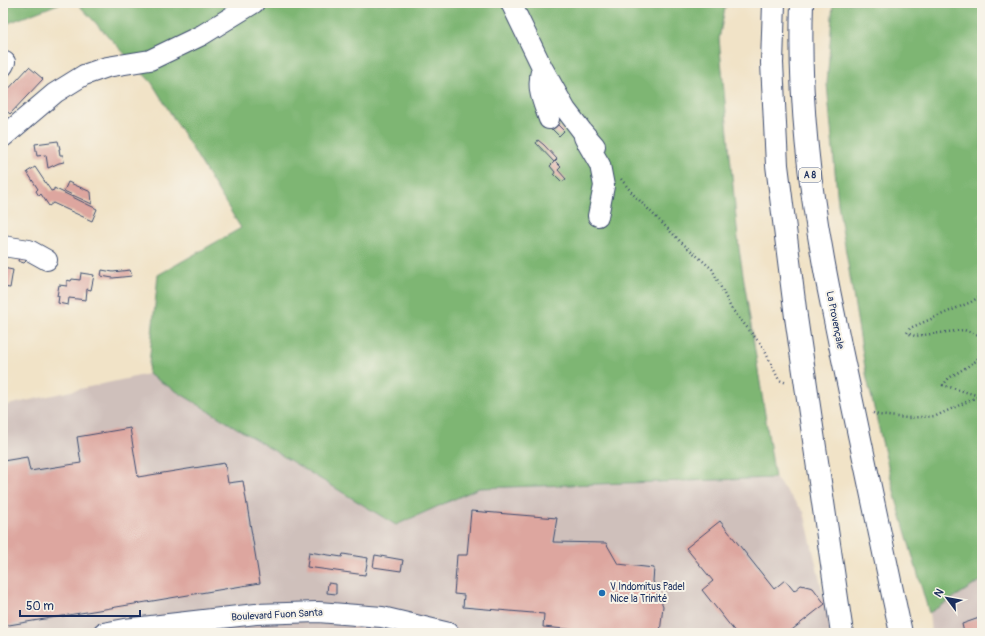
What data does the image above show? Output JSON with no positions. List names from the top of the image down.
{
  "streets": {
    "highway": ["A 8", "La Provençale"],
    "street": ["Boulevard Fuon Santa"]
  },
  "places": ["V Indomitus Padel Nice la Trinité"],
  "scale_bar": "50 m",
  "north": "top left"
}
